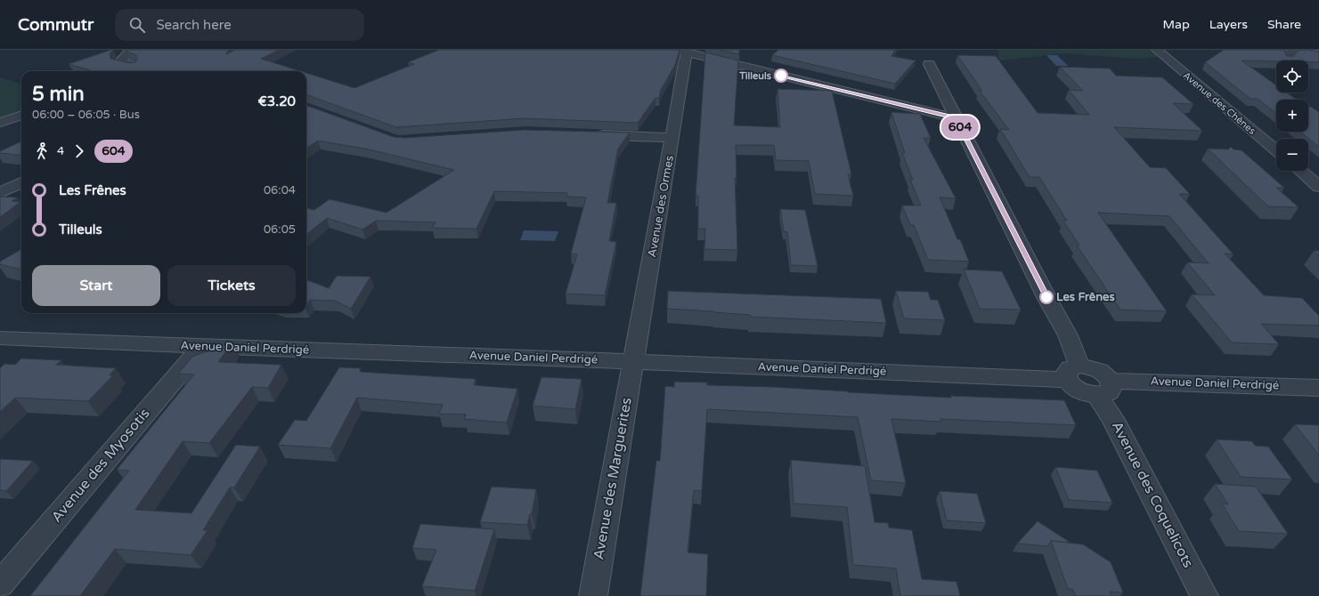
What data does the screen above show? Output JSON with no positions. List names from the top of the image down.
{
  "streets": {
    "street": [
      "Avenue des Chênes",
      "Avenue des Ormes",
      "Avenue Daniel Perdrigé",
      "Avenue des Myosotis",
      "Avenue des Marguerites",
      "Avenue des Coquelicots"
    ]
  },
  "crossings": [
    ["Avenue des Ormes", "Avenue Daniel Perdrigé"],
    ["Avenue des Ormes", "Avenue des Marguerites"],
    ["Avenue Daniel Perdrigé", "Avenue des Myosotis"],
    ["Avenue Daniel Perdrigé", "Avenue des Marguerites"],
    ["Avenue Daniel Perdrigé", "Avenue des Coquelicots"]
  ],
  "places": ["Tilleuls", "Les Frênes"],
  "lines": ["bus line 604"],
  "page": {
    "header": "Commutr",
    "search": "Search here",
    "nav": ["Map", "Layers", "Share"],
    "on_map": "604",
    "map_buttons": ["+", "−"],
    "heading": ["5 min", "06:00 – 06:05 · Bus", "€3.20"],
    "legs": ["4", "604"],
    "list": [
      {
        "name": "Les Frênes",
        "value": "06:04"
      },
      {
        "name": "Tilleuls",
        "value": "06:05"
      }
    ],
    "buttons": ["Start", "Tickets"]
  }
}
